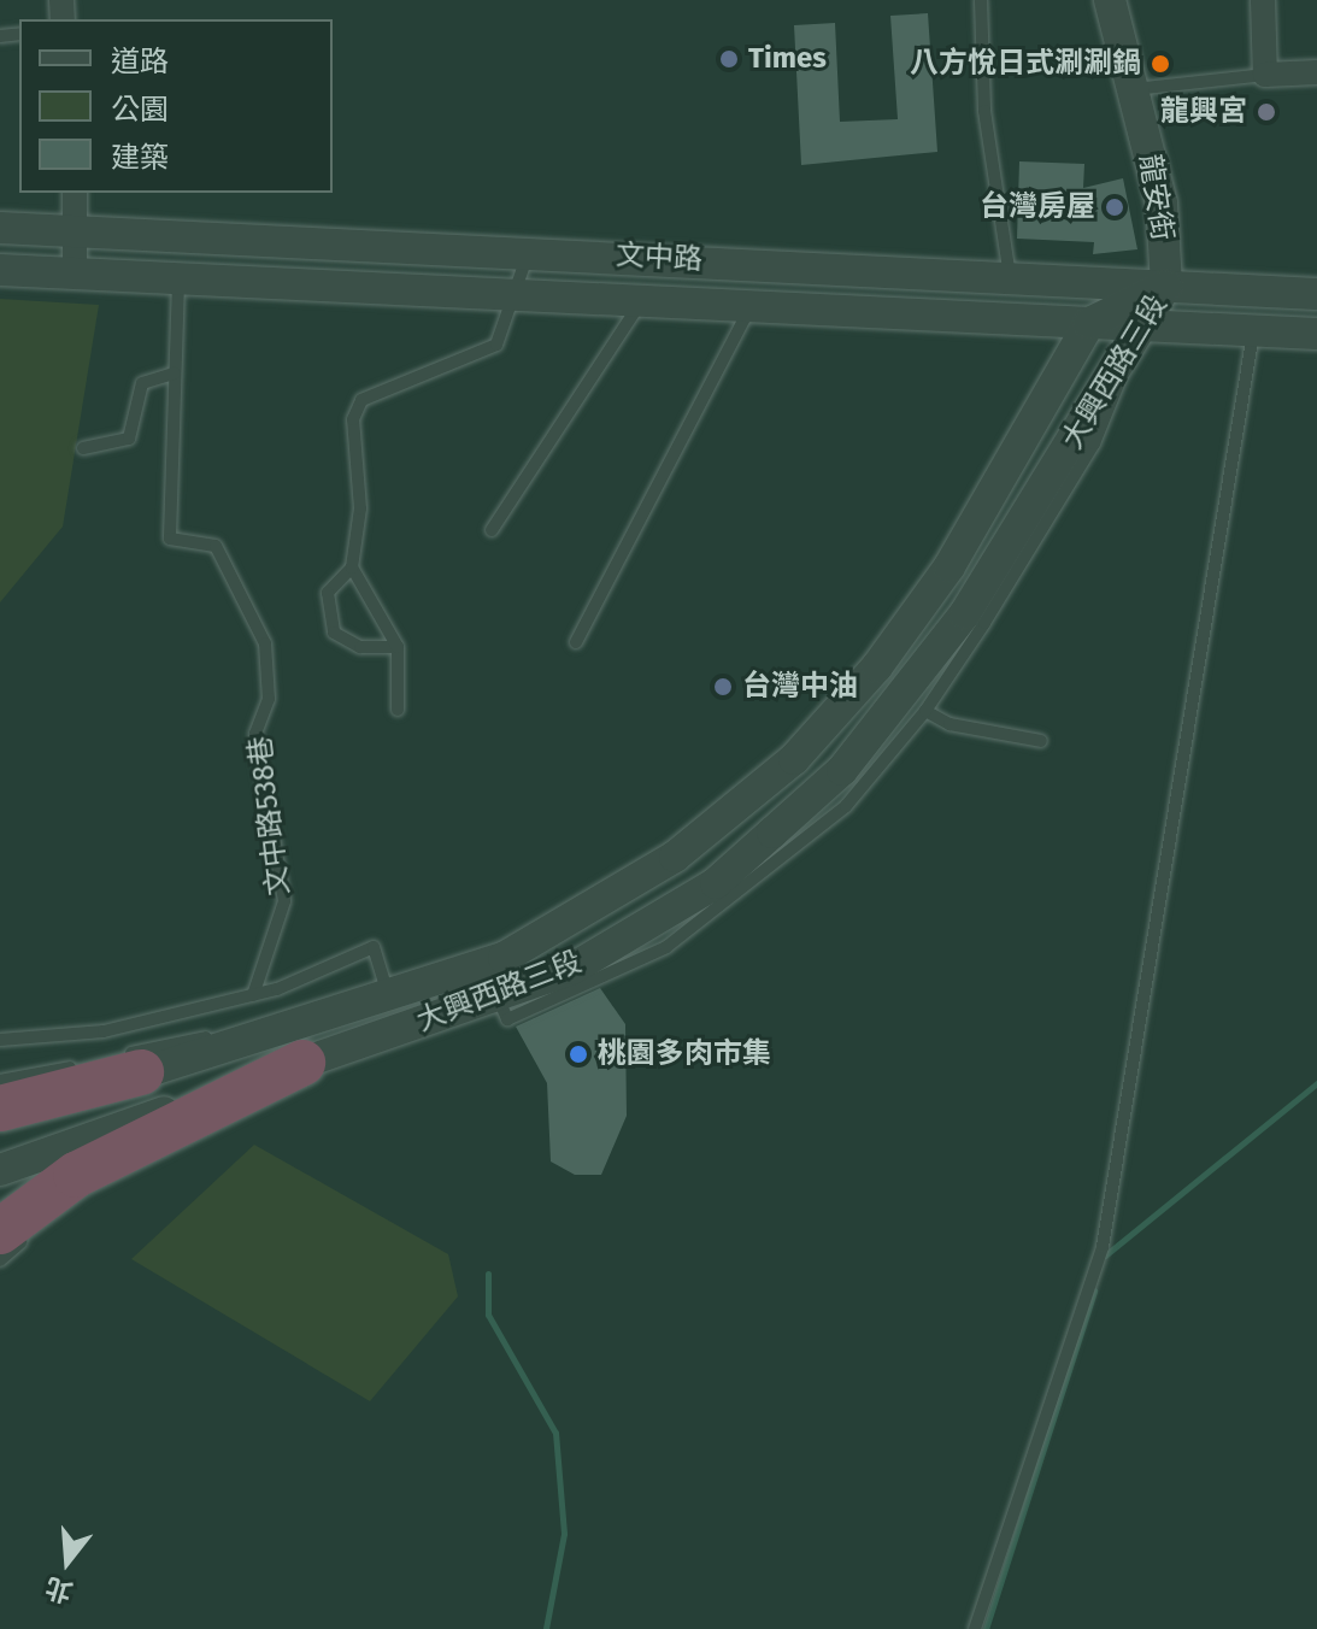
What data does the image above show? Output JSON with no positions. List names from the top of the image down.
{
  "streets": {
    "street": ["龍安街", "文中路", "大興西路三段"],
    "lane": ["文中路538巷"]
  },
  "crossings": [
    ["龍安街", "文中路"],
    ["龍安街", "大興西路三段"],
    ["文中路", "大興西路三段"],
    ["文中路", "文中路538巷"]
  ],
  "places": [
    "Times",
    "八方悅日式涮涮鍋",
    "龍興宮",
    "台灣房屋",
    "台灣中油",
    "桃園多肉市集"
  ],
  "legend": ["道路", "公園", "建築"],
  "north": "bottom"
}
